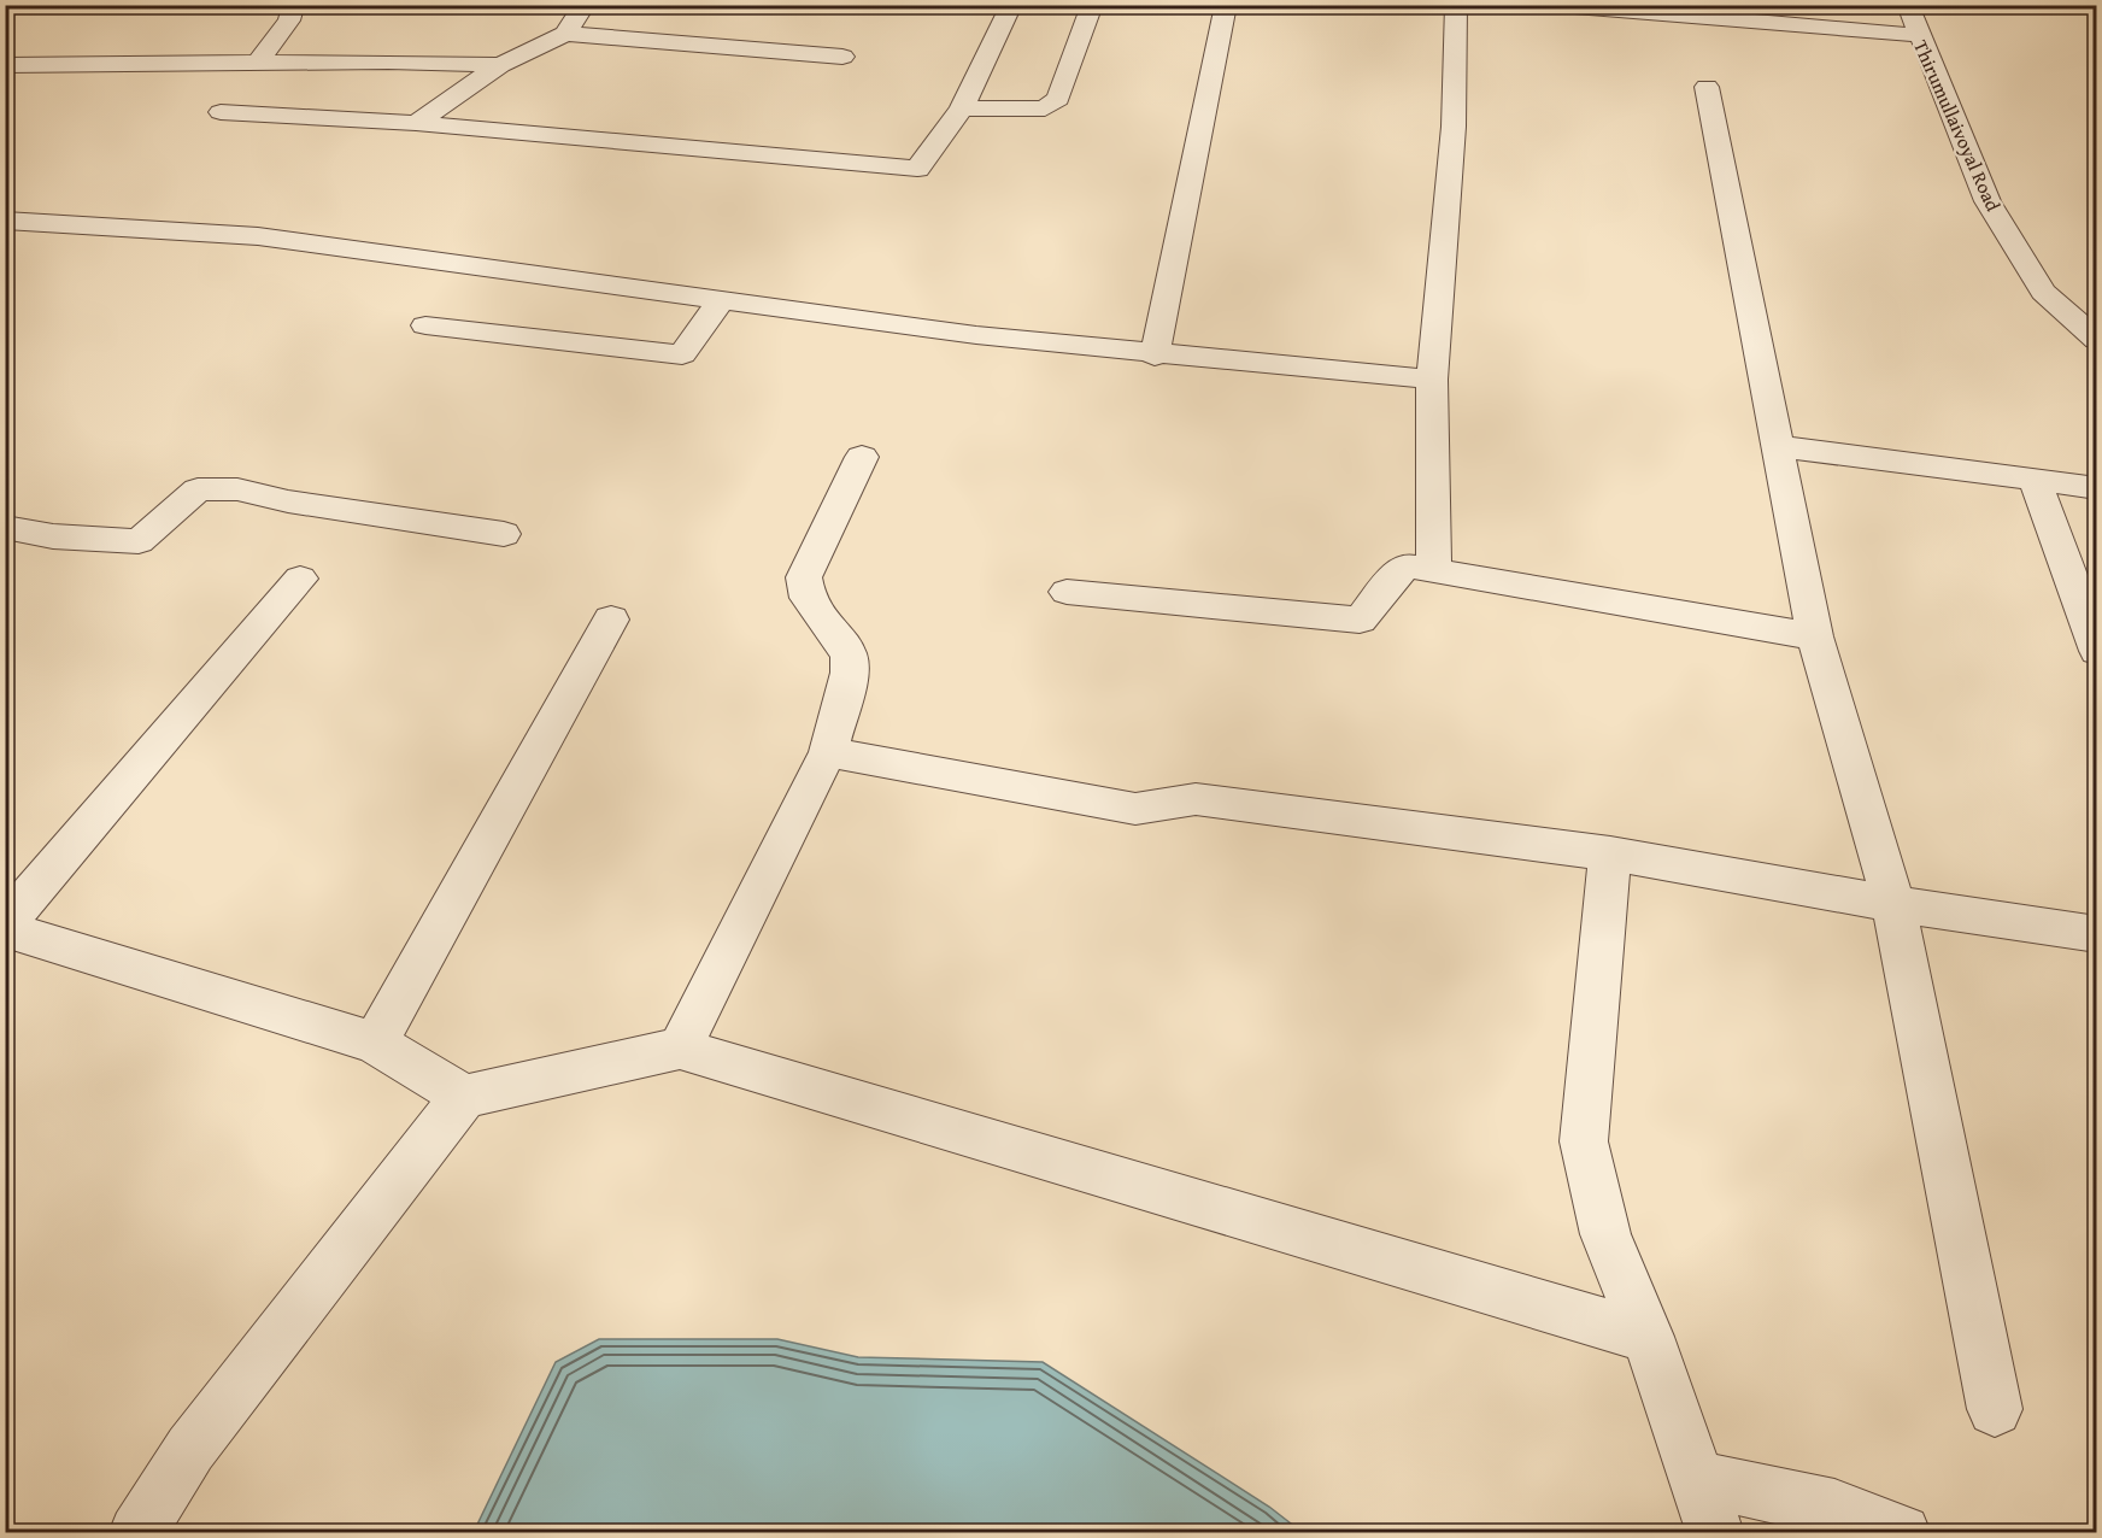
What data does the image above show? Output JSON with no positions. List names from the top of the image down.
{
  "streets": {
    "street": ["Thirumullaivoyal Road"]
  }
}
